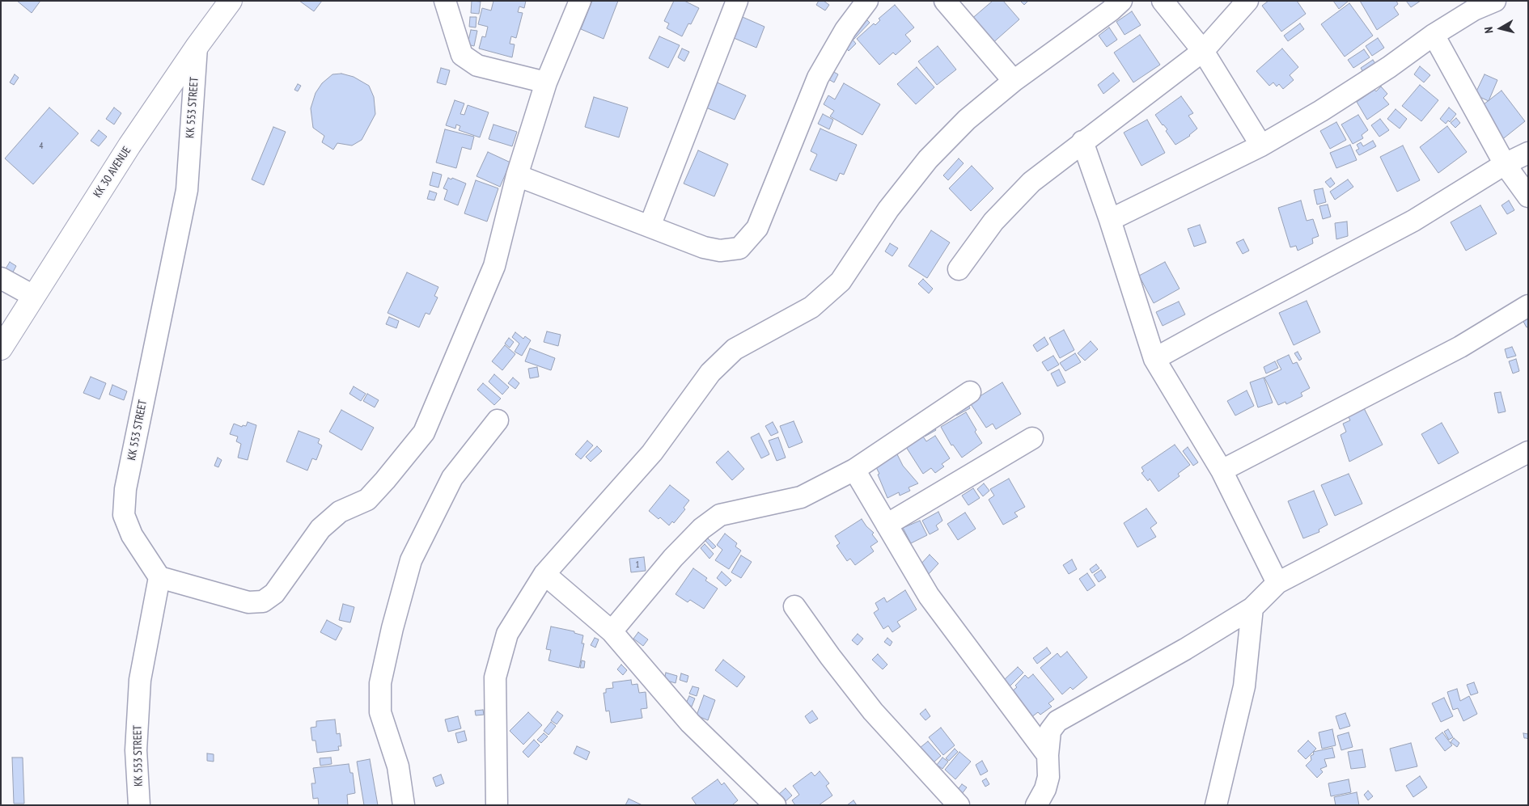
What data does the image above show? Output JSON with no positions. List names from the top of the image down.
{
  "streets": {
    "main road": ["KK 30 AVENUE"],
    "street": ["KK 553 STREET"]
  },
  "crossings": [
    ["KK 553 STREET", "KK 30 AVENUE"]
  ],
  "house_numbers": ["4", "1"],
  "north": "left"
}
